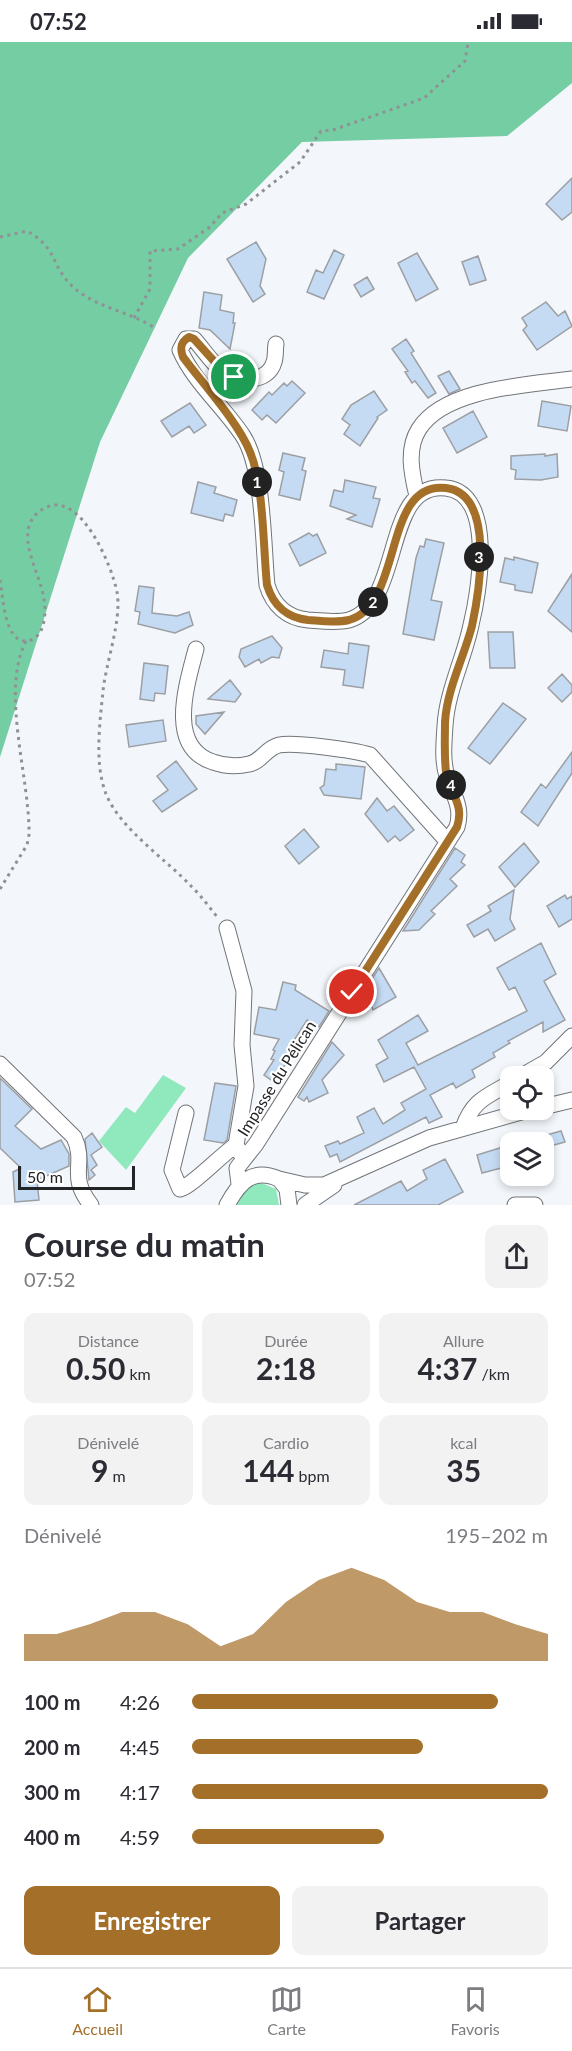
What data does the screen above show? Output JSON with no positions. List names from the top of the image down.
{
  "streets": {
    "street": ["Impasse du Pélican"]
  },
  "scale_bar": "50 m",
  "page": {
    "status": "07:52",
    "pins": [
      "1",
      "3",
      "2",
      "4"
    ],
    "scale": "50 m",
    "heading": ["Course du matin", "07:52"],
    "stats": [
      ["Distance", "0.50 km"],
      ["Durée", "2:18"],
      ["Allure", "4:37 /km"],
      ["Dénivelé", "9 m"],
      ["Cardio", "144 bpm"],
      ["kcal", "35"]
    ],
    "chart": ["Dénivelé", "195–202 m"],
    "list": [
      {
        "name": "100 m",
        "note": "4:26"
      },
      {
        "name": "200 m",
        "note": "4:45"
      },
      {
        "name": "300 m",
        "note": "4:17"
      },
      {
        "name": "400 m",
        "note": "4:59"
      }
    ],
    "buttons": ["Enregistrer", "Partager"],
    "tabs": ["Accueil", "Carte", "Favoris"]
  }
}
